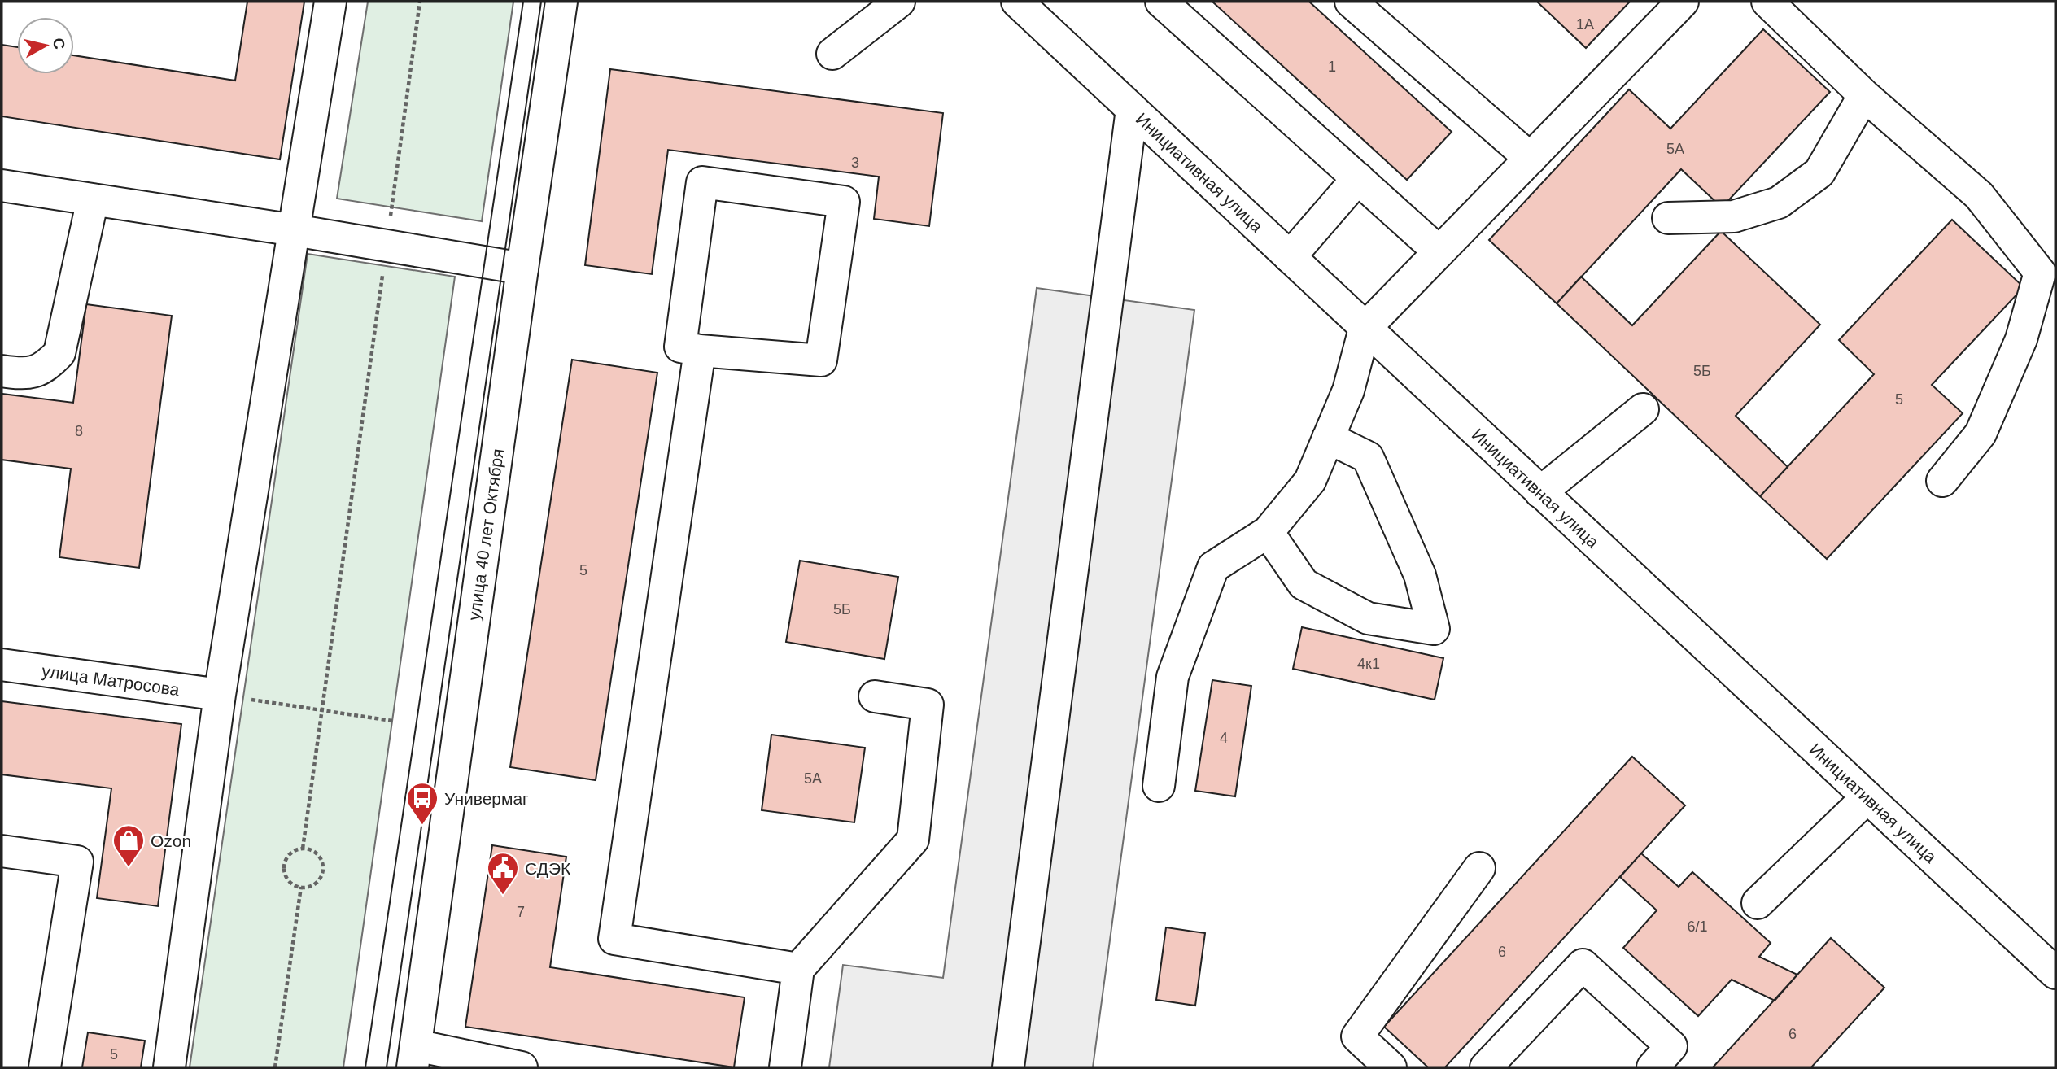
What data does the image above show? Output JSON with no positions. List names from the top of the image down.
{
  "streets": {
    "main road": ["Инициативная улица", "улица 40 лет Октября", "улица Матросова"]
  },
  "places": {
    "bus stop": ["Универмаг"],
    "shop": ["Ozon"],
    "public building": ["СДЭК"]
  },
  "house_numbers": [
    "1А",
    "1",
    "5А",
    "3",
    "5Б",
    "5",
    "8",
    "5",
    "5Б",
    "4к1",
    "4",
    "5А",
    "7",
    "6/1",
    "6",
    "6",
    "5"
  ],
  "north": "right"
}
